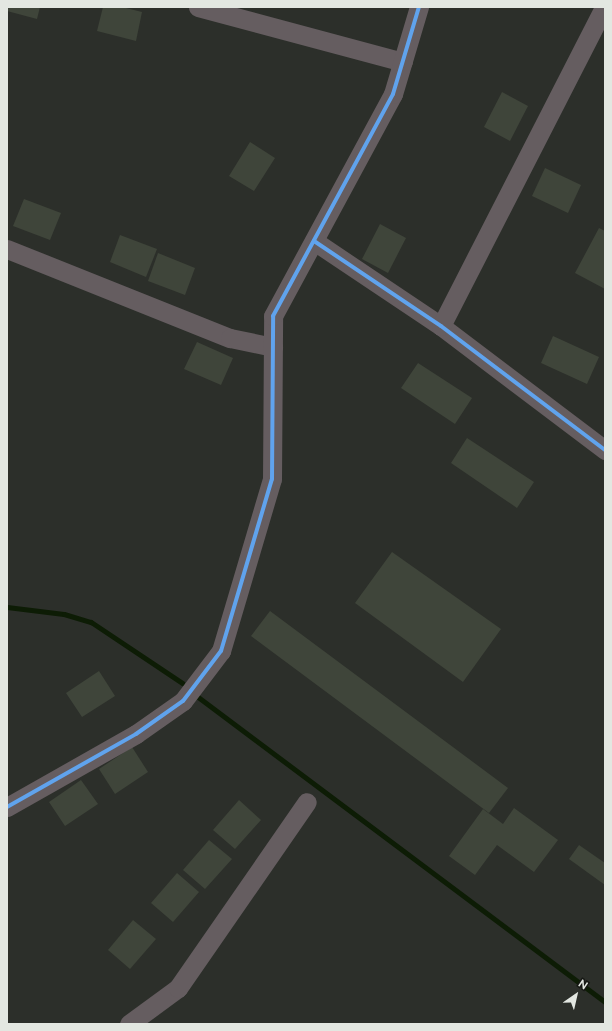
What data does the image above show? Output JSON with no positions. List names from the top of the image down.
{
  "north": "top right"
}
